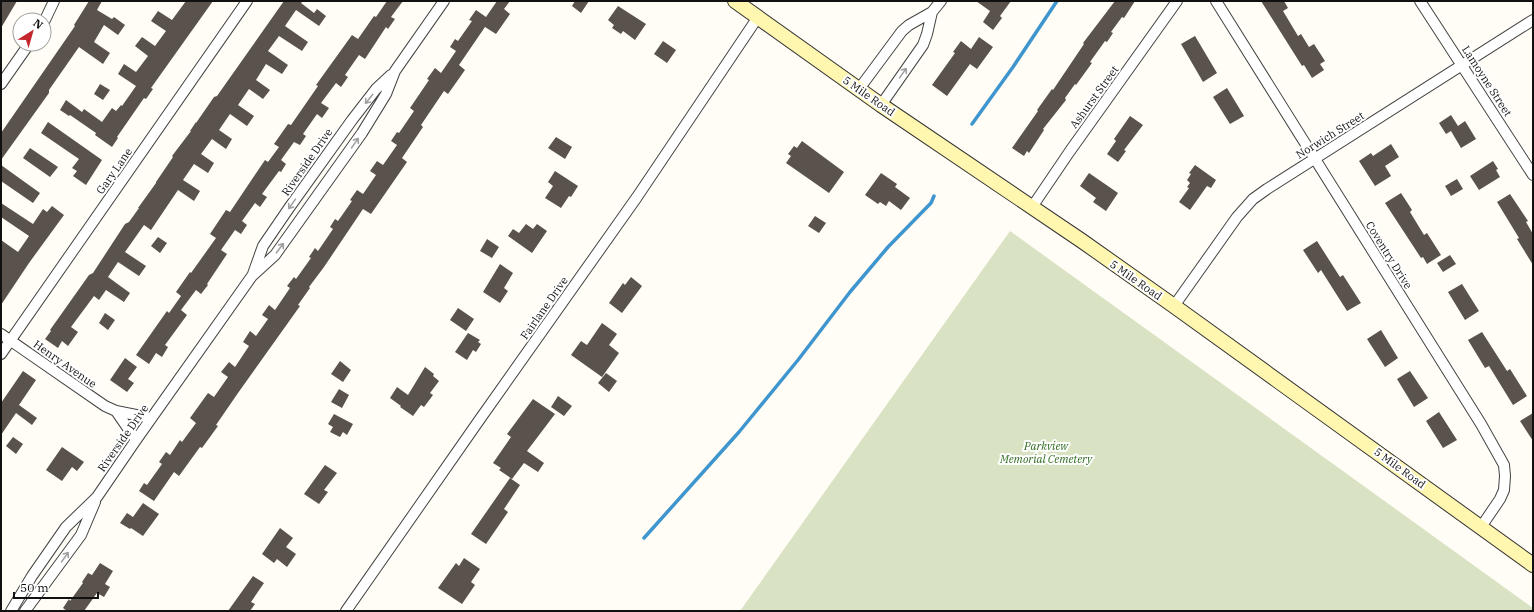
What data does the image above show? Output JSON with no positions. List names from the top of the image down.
{
  "streets": {
    "main road": ["5 Mile Road"],
    "street": [
      "Lamoyne Street",
      "Ashurst Street",
      "Norwich Street",
      "Riverside Drive",
      "Gary Lane",
      "Coventry Drive",
      "Fairlane Drive",
      "Henry Avenue"
    ]
  },
  "crossings": [
    ["Lamoyne Street", "Norwich Street"],
    ["5 Mile Road", "Ashurst Street"],
    ["5 Mile Road", "Norwich Street"],
    ["5 Mile Road", "Coventry Drive"],
    ["5 Mile Road", "Fairlane Drive"],
    ["Norwich Street", "Coventry Drive"],
    ["Riverside Drive", "Henry Avenue"],
    ["Gary Lane", "Henry Avenue"]
  ],
  "parks": ["Parkview Memorial Cemetery"],
  "scale_bar": "50 m",
  "north": "top right"
}
